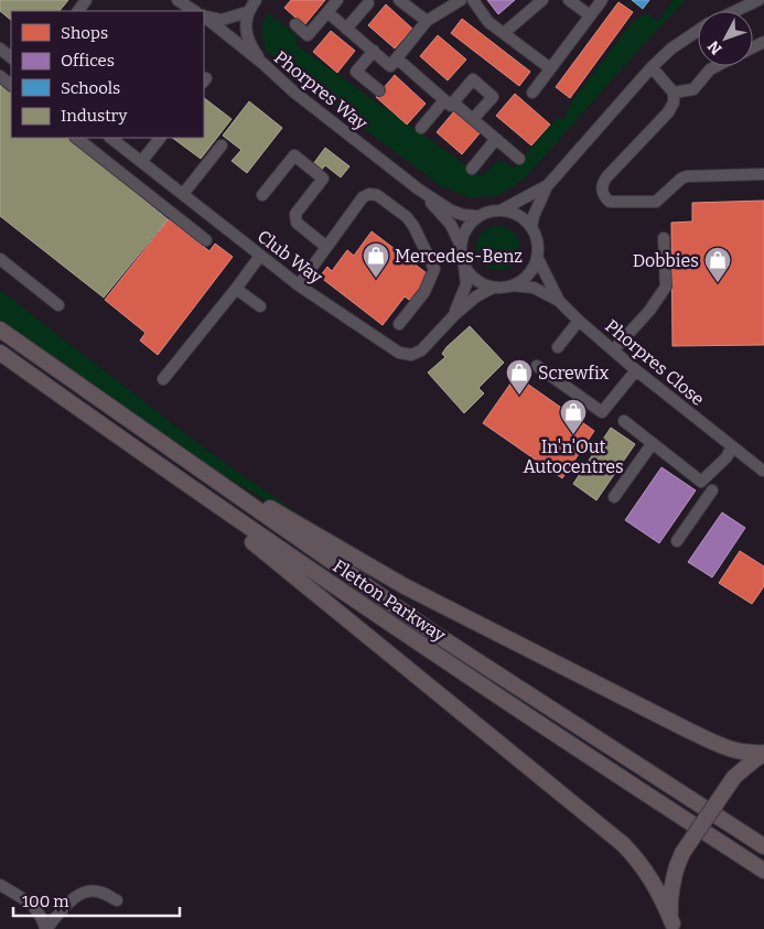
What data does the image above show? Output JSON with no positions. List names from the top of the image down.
{
  "streets": {
    "highway": ["Fletton Parkway"],
    "street": ["Phorpres Way", "Club Way", "Phorpres Close"]
  },
  "crossings": [
    ["Phorpres Way", "Club Way"],
    ["Phorpres Way", "Phorpres Close"],
    ["Club Way", "Phorpres Close"]
  ],
  "places": {
    "shop": [
      "Mercedes-Benz",
      "Dobbies",
      "Screwfix",
      "In'n'Out Autocentres"
    ]
  },
  "legend": [
    "Shops",
    "Offices",
    "Schools",
    "Industry"
  ],
  "scale_bar": "100 m",
  "north": "bottom left"
}
